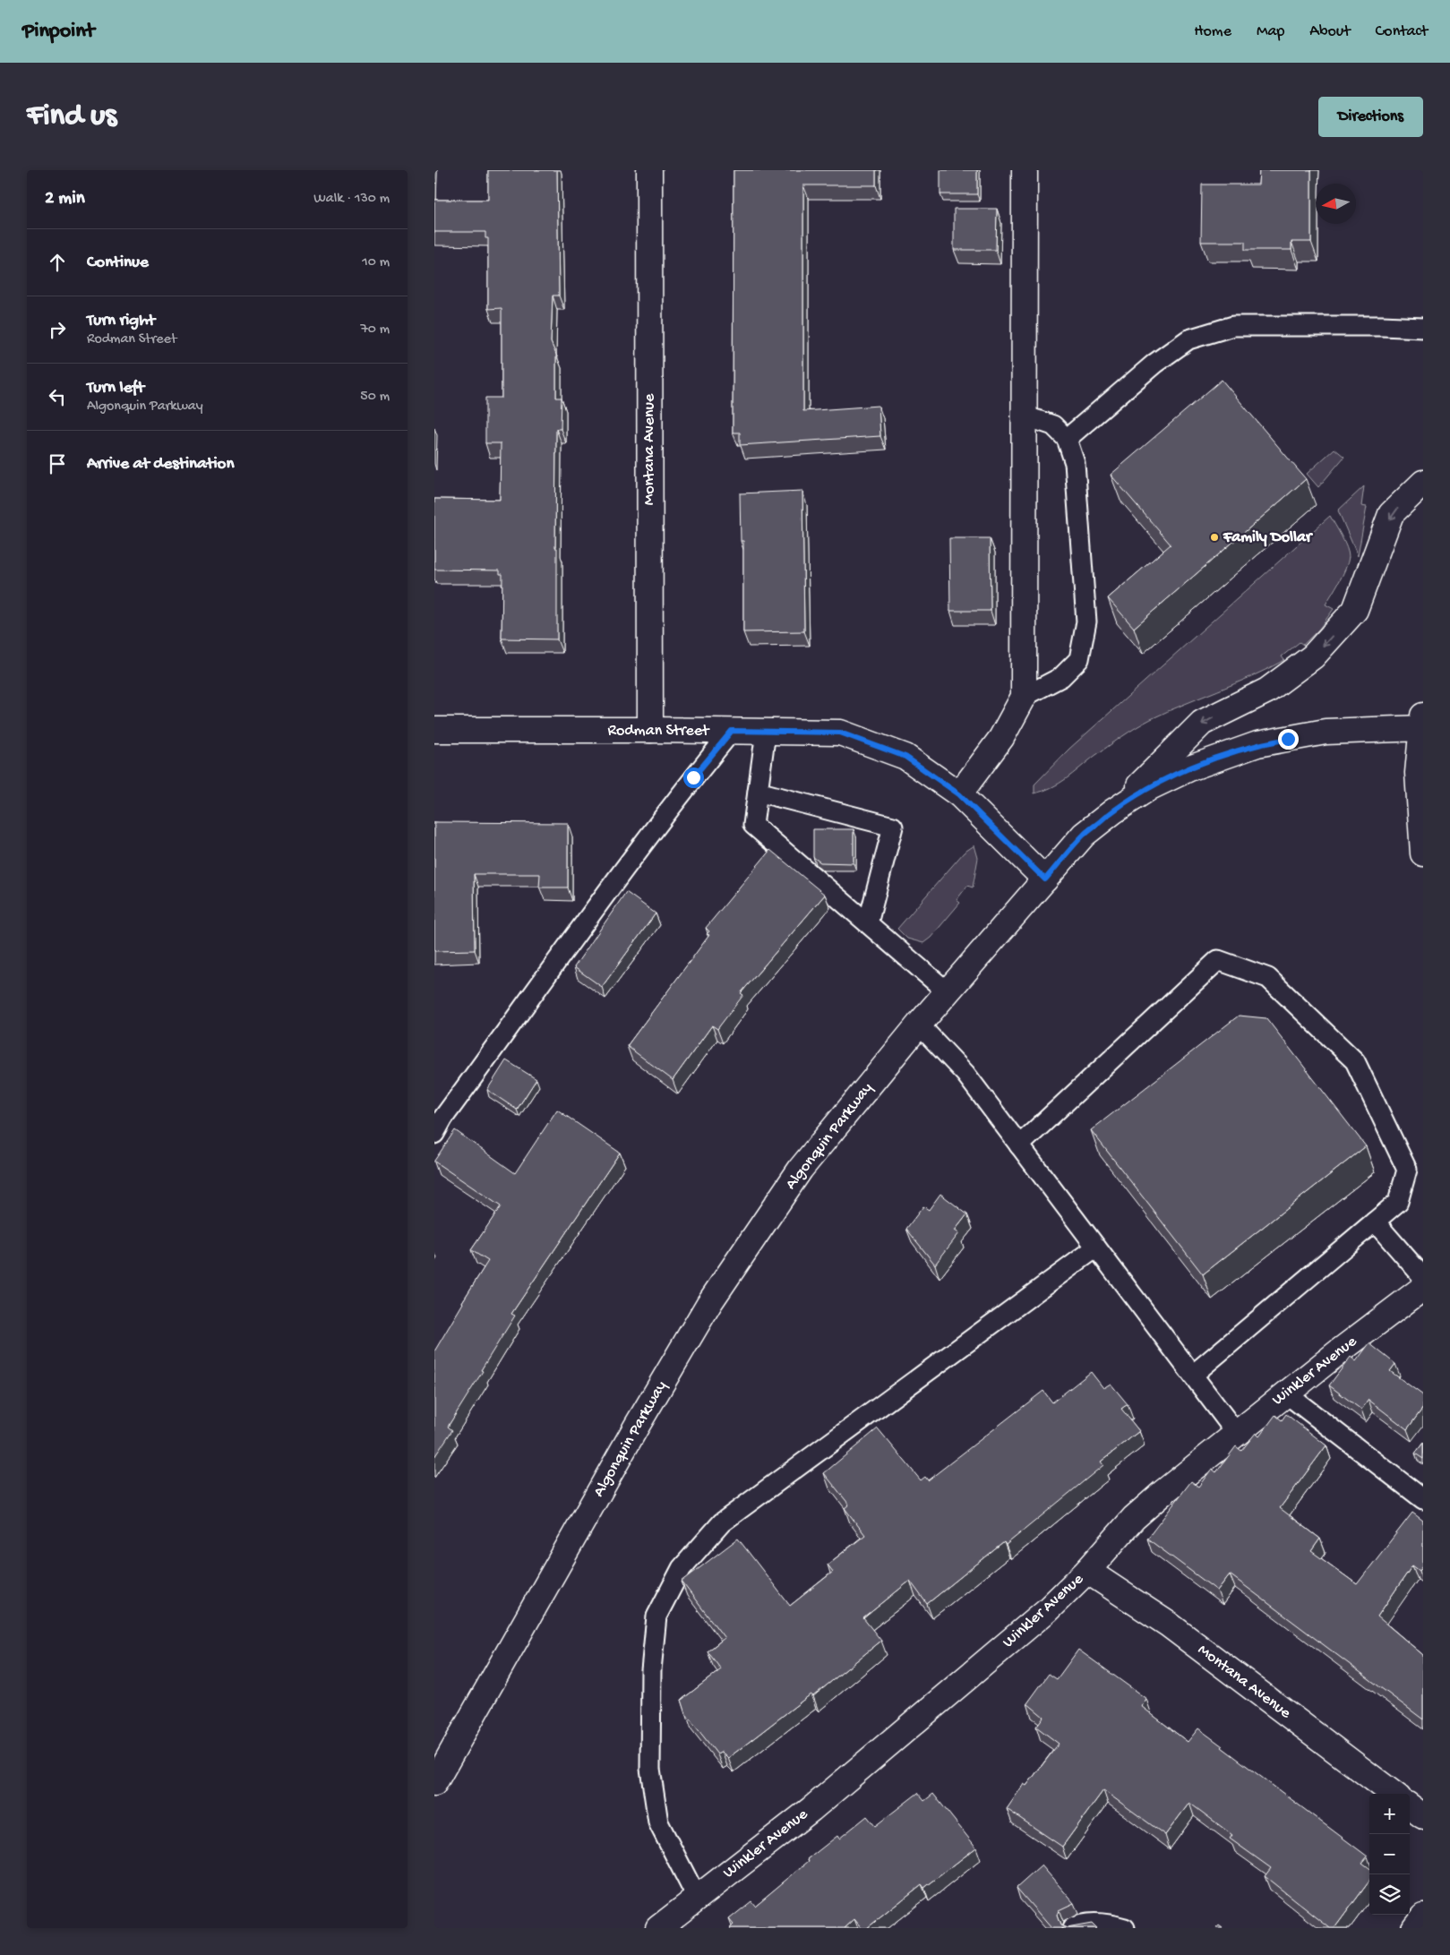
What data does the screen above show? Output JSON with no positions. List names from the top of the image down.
{
  "streets": {
    "street": [
      "Montana Avenue",
      "Rodman Street",
      "Algonquin Parkway",
      "Winkler Avenue"
    ]
  },
  "crossings": [
    ["Montana Avenue", "Rodman Street"],
    ["Montana Avenue", "Winkler Avenue"],
    ["Rodman Street", "Algonquin Parkway"]
  ],
  "places": ["Family Dollar"],
  "north": "left",
  "page": {
    "header": "Pinpoint",
    "nav": [
      "Home",
      "Map",
      "About",
      "Contact"
    ],
    "buttons": "Directions",
    "title": "Find us",
    "heading": ["2 min", "Walk · 130 m"],
    "list": [
      ["Continue", "10 m"],
      ["Turn right", "Rodman Street", "70 m"],
      ["Turn left", "Algonquin Parkway", "50 m"],
      "Arrive at destination"
    ],
    "map_buttons": ["+", "−"]
  }
}
